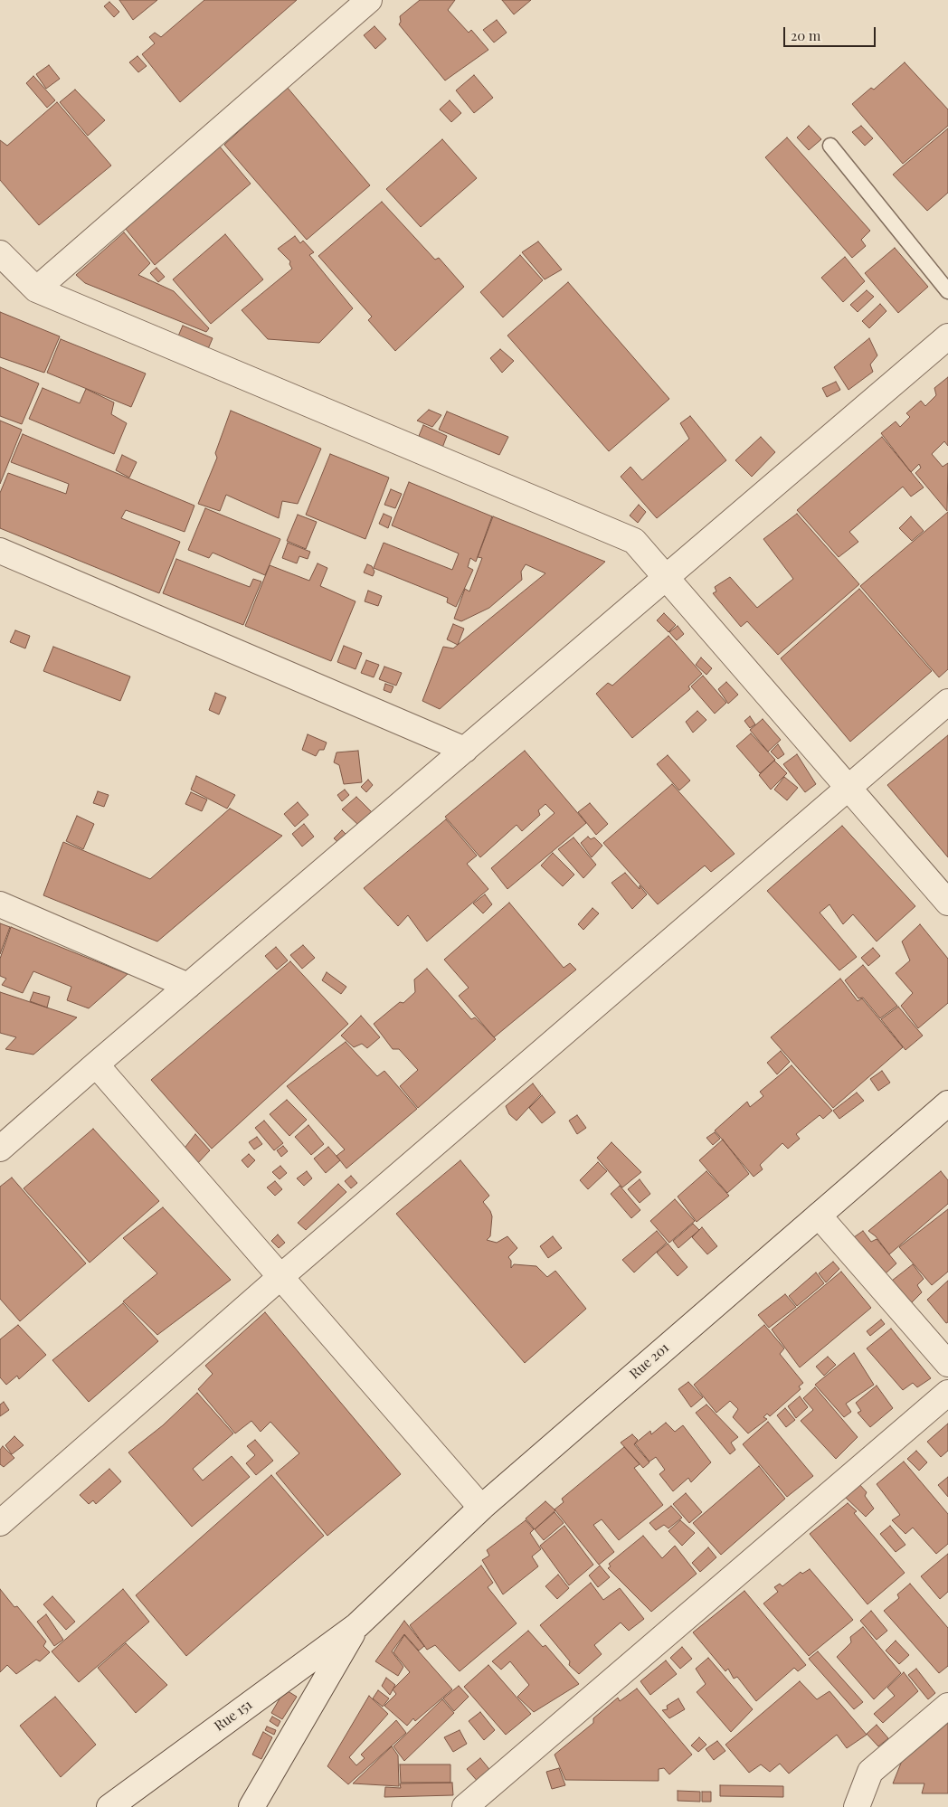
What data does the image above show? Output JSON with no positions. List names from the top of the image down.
{
  "streets": {
    "street": ["Rue 201", "Rue 151"]
  },
  "crossings": [
    ["Rue 201", "Rue 151"]
  ],
  "scale_bar": "20 m"
}
